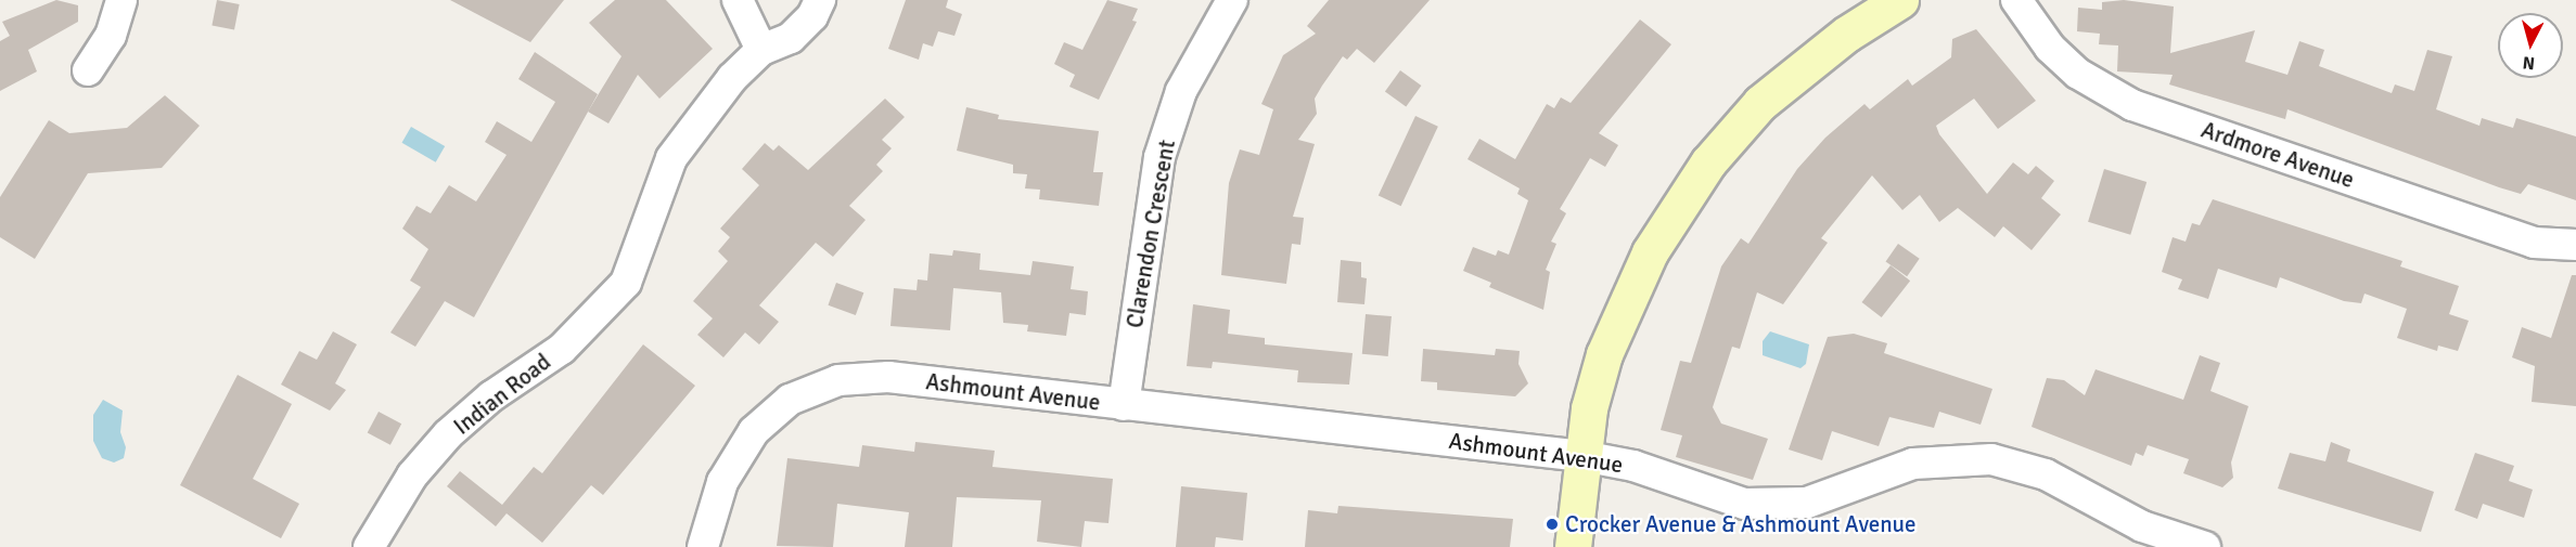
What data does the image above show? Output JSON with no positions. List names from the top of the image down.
{
  "streets": {
    "street": [
      "Ardmore Avenue",
      "Clarendon Crescent",
      "Ashmount Avenue",
      "Indian Road"
    ]
  },
  "crossings": [
    ["Clarendon Crescent", "Ashmount Avenue"]
  ],
  "places": ["Crocker Avenue & Ashmount Avenue"],
  "north": "bottom"
}
